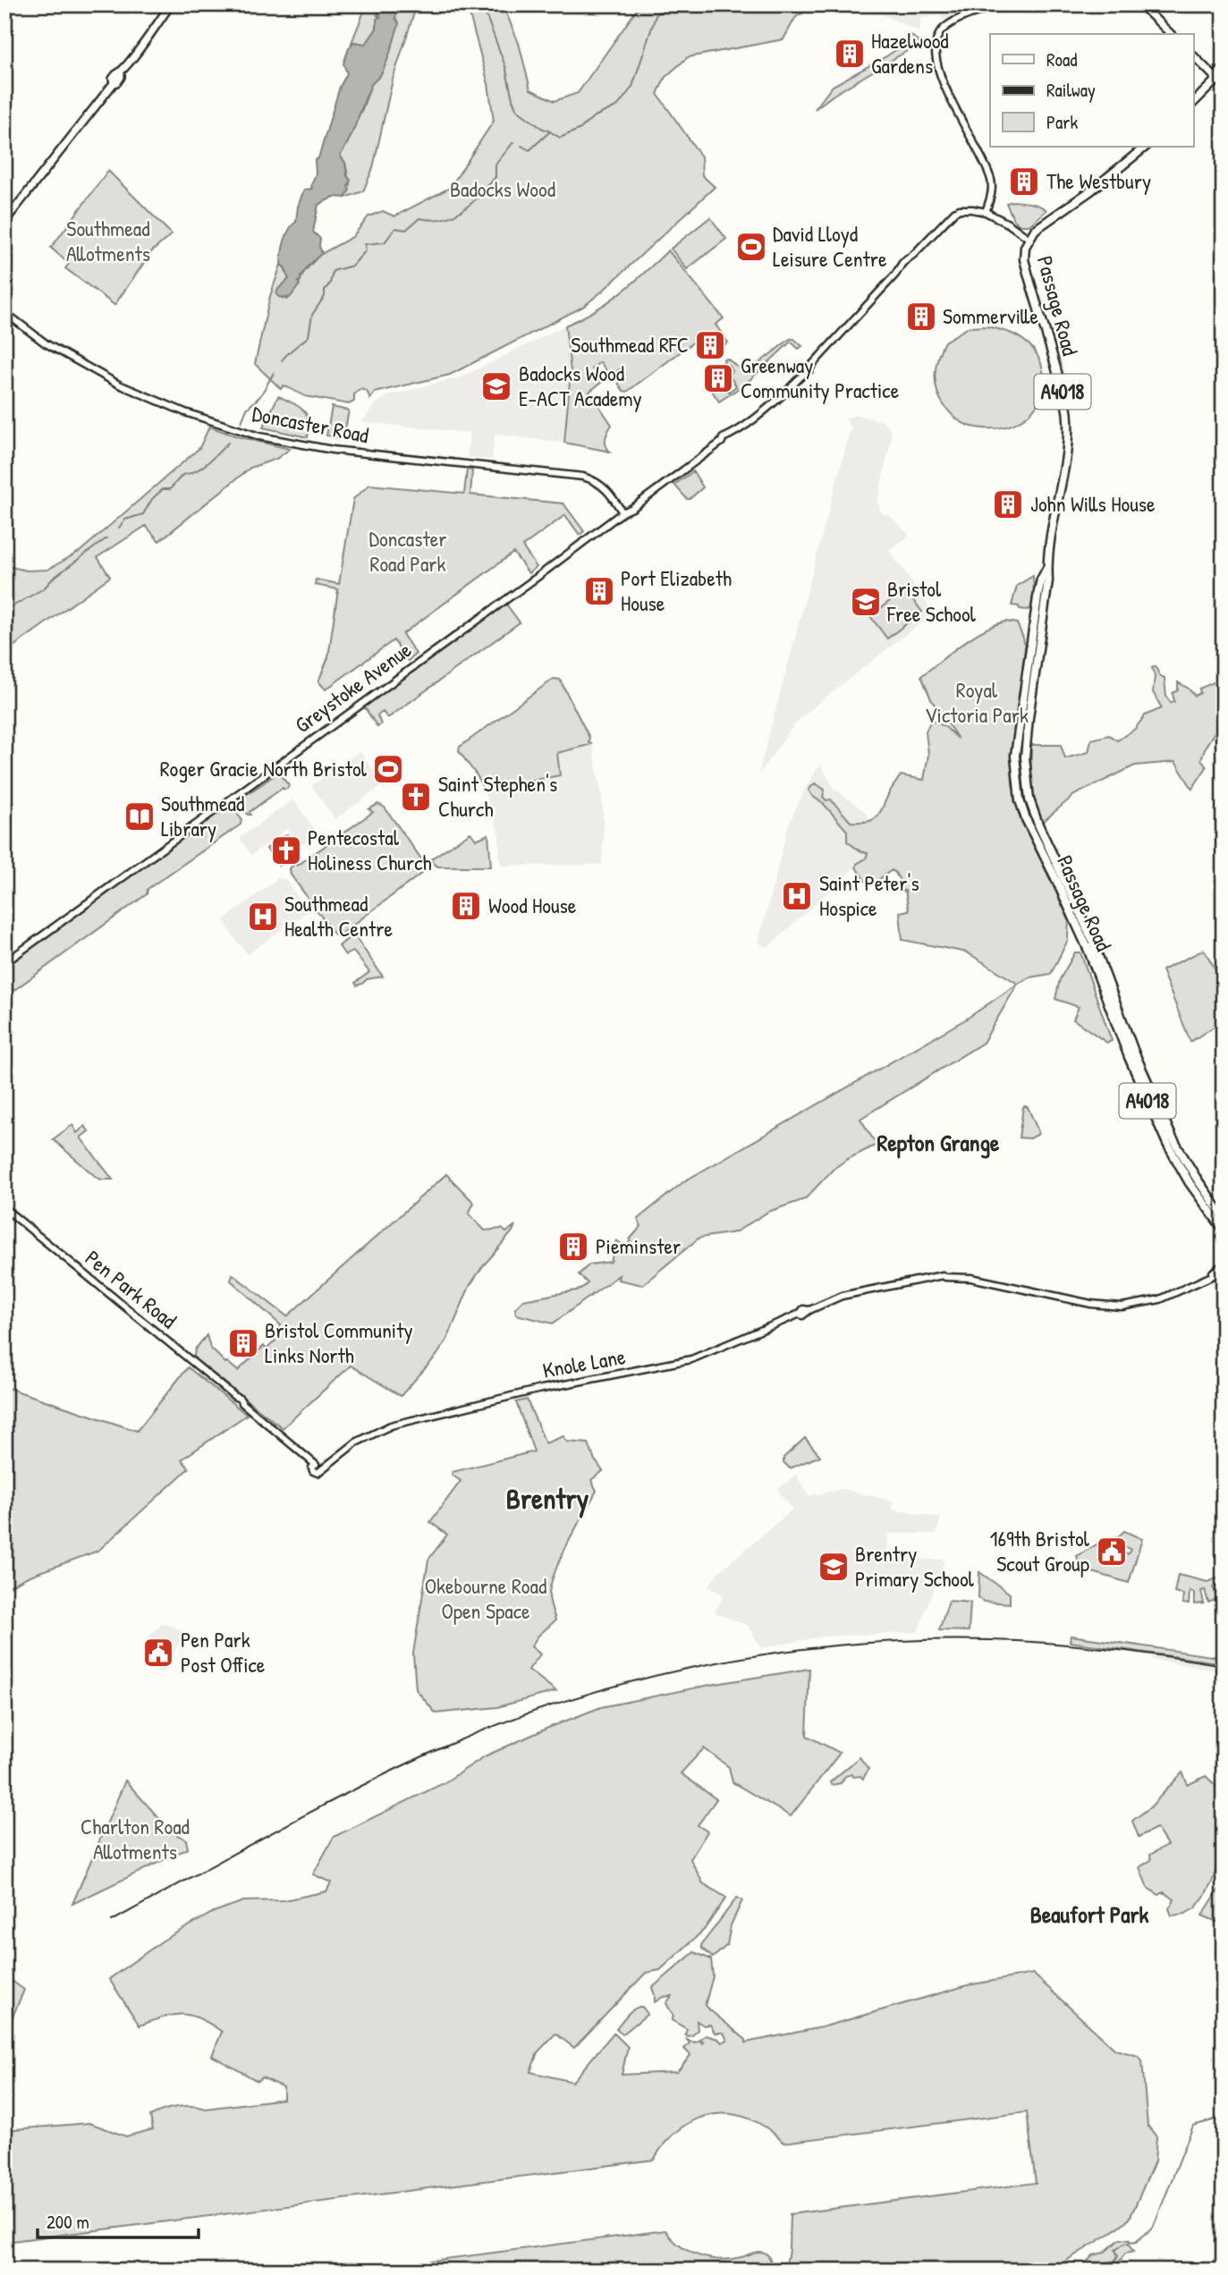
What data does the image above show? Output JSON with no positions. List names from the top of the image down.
{
  "streets": {
    "main road": ["Passage Road", "A4018"],
    "street": [
      "Doncaster Road",
      "Greystoke Avenue",
      "Pen Park Road",
      "Knole Lane"
    ]
  },
  "crossings": [
    ["Passage Road", "Greystoke Avenue"],
    ["Doncaster Road", "Greystoke Avenue"],
    ["Pen Park Road", "Knole Lane"]
  ],
  "districts": ["Repton Grange", "Brentry", "Beaufort Park"],
  "parks": [
    "Badocks Wood",
    "Southmead Allotments",
    "Doncaster Road Park",
    "Royal Victoria Park",
    "Okebourne Road Open Space",
    "Charlton Road Allotments"
  ],
  "places": {
    "building": [
      "Hazelwood Gardens",
      "The Westbury",
      "Sommerville",
      "Southmead RFC",
      "Greenway Community Practice",
      "John Wills House",
      "Port Elizabeth House",
      "Wood House",
      "Pieminster",
      "Bristol Community Links North"
    ],
    "sports": ["David Lloyd Leisure Centre", "Roger Gracie North Bristol"],
    "school or university": ["Badocks Wood E-ACT Academy", "Bristol Free School", "Brentry Primary School"],
    "church": ["Saint Stephen's Church", "Pentecostal Holiness Church"],
    "library": ["Southmead Library"],
    "hospital": ["Saint Peter's Hospice", "Southmead Health Centre"],
    "public building": ["169th Bristol Scout Group", "Pen Park Post Office"]
  },
  "legend": ["Road", "Railway", "Park"],
  "scale_bar": "200 m"
}
